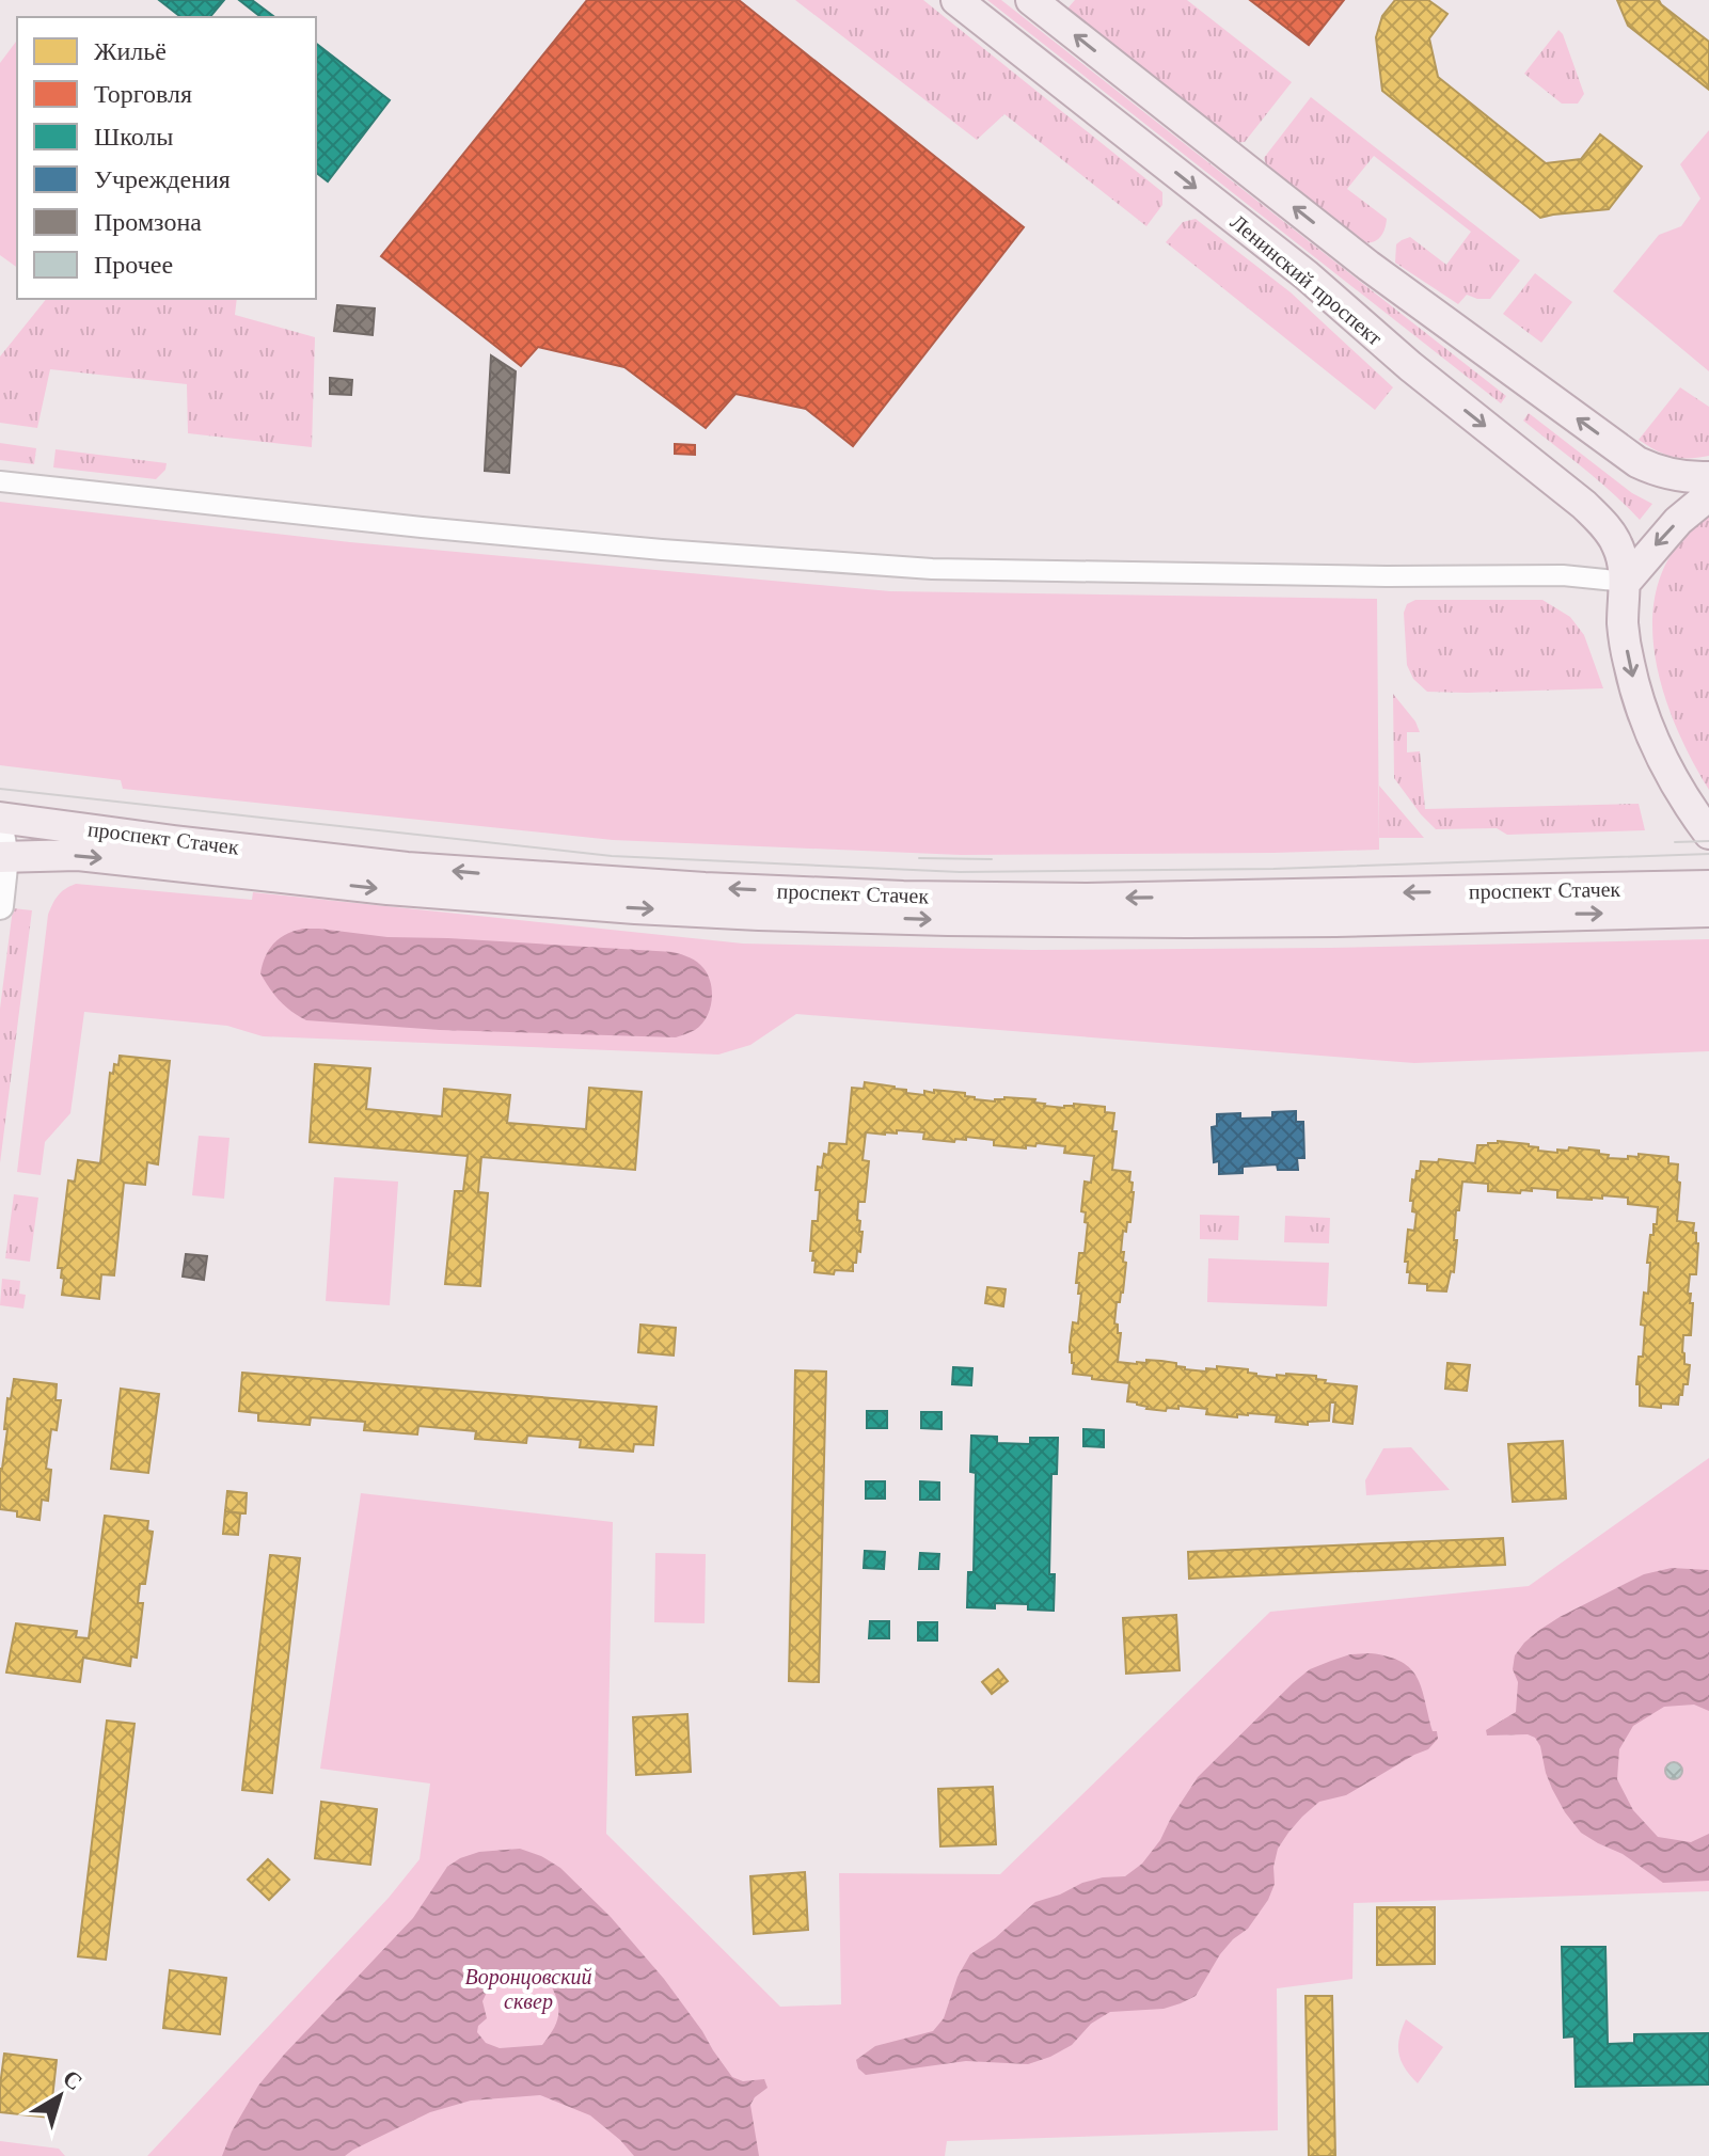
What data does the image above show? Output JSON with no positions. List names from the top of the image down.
{
  "streets": {
    "main road": ["Ленинский проспект", "проспект Стачек"]
  },
  "parks": ["Воронцовский сквер"],
  "legend": [
    "Жильё",
    "Торговля",
    "Школы",
    "Учреждения",
    "Промзона",
    "Прочее"
  ],
  "north": "top right"
}
